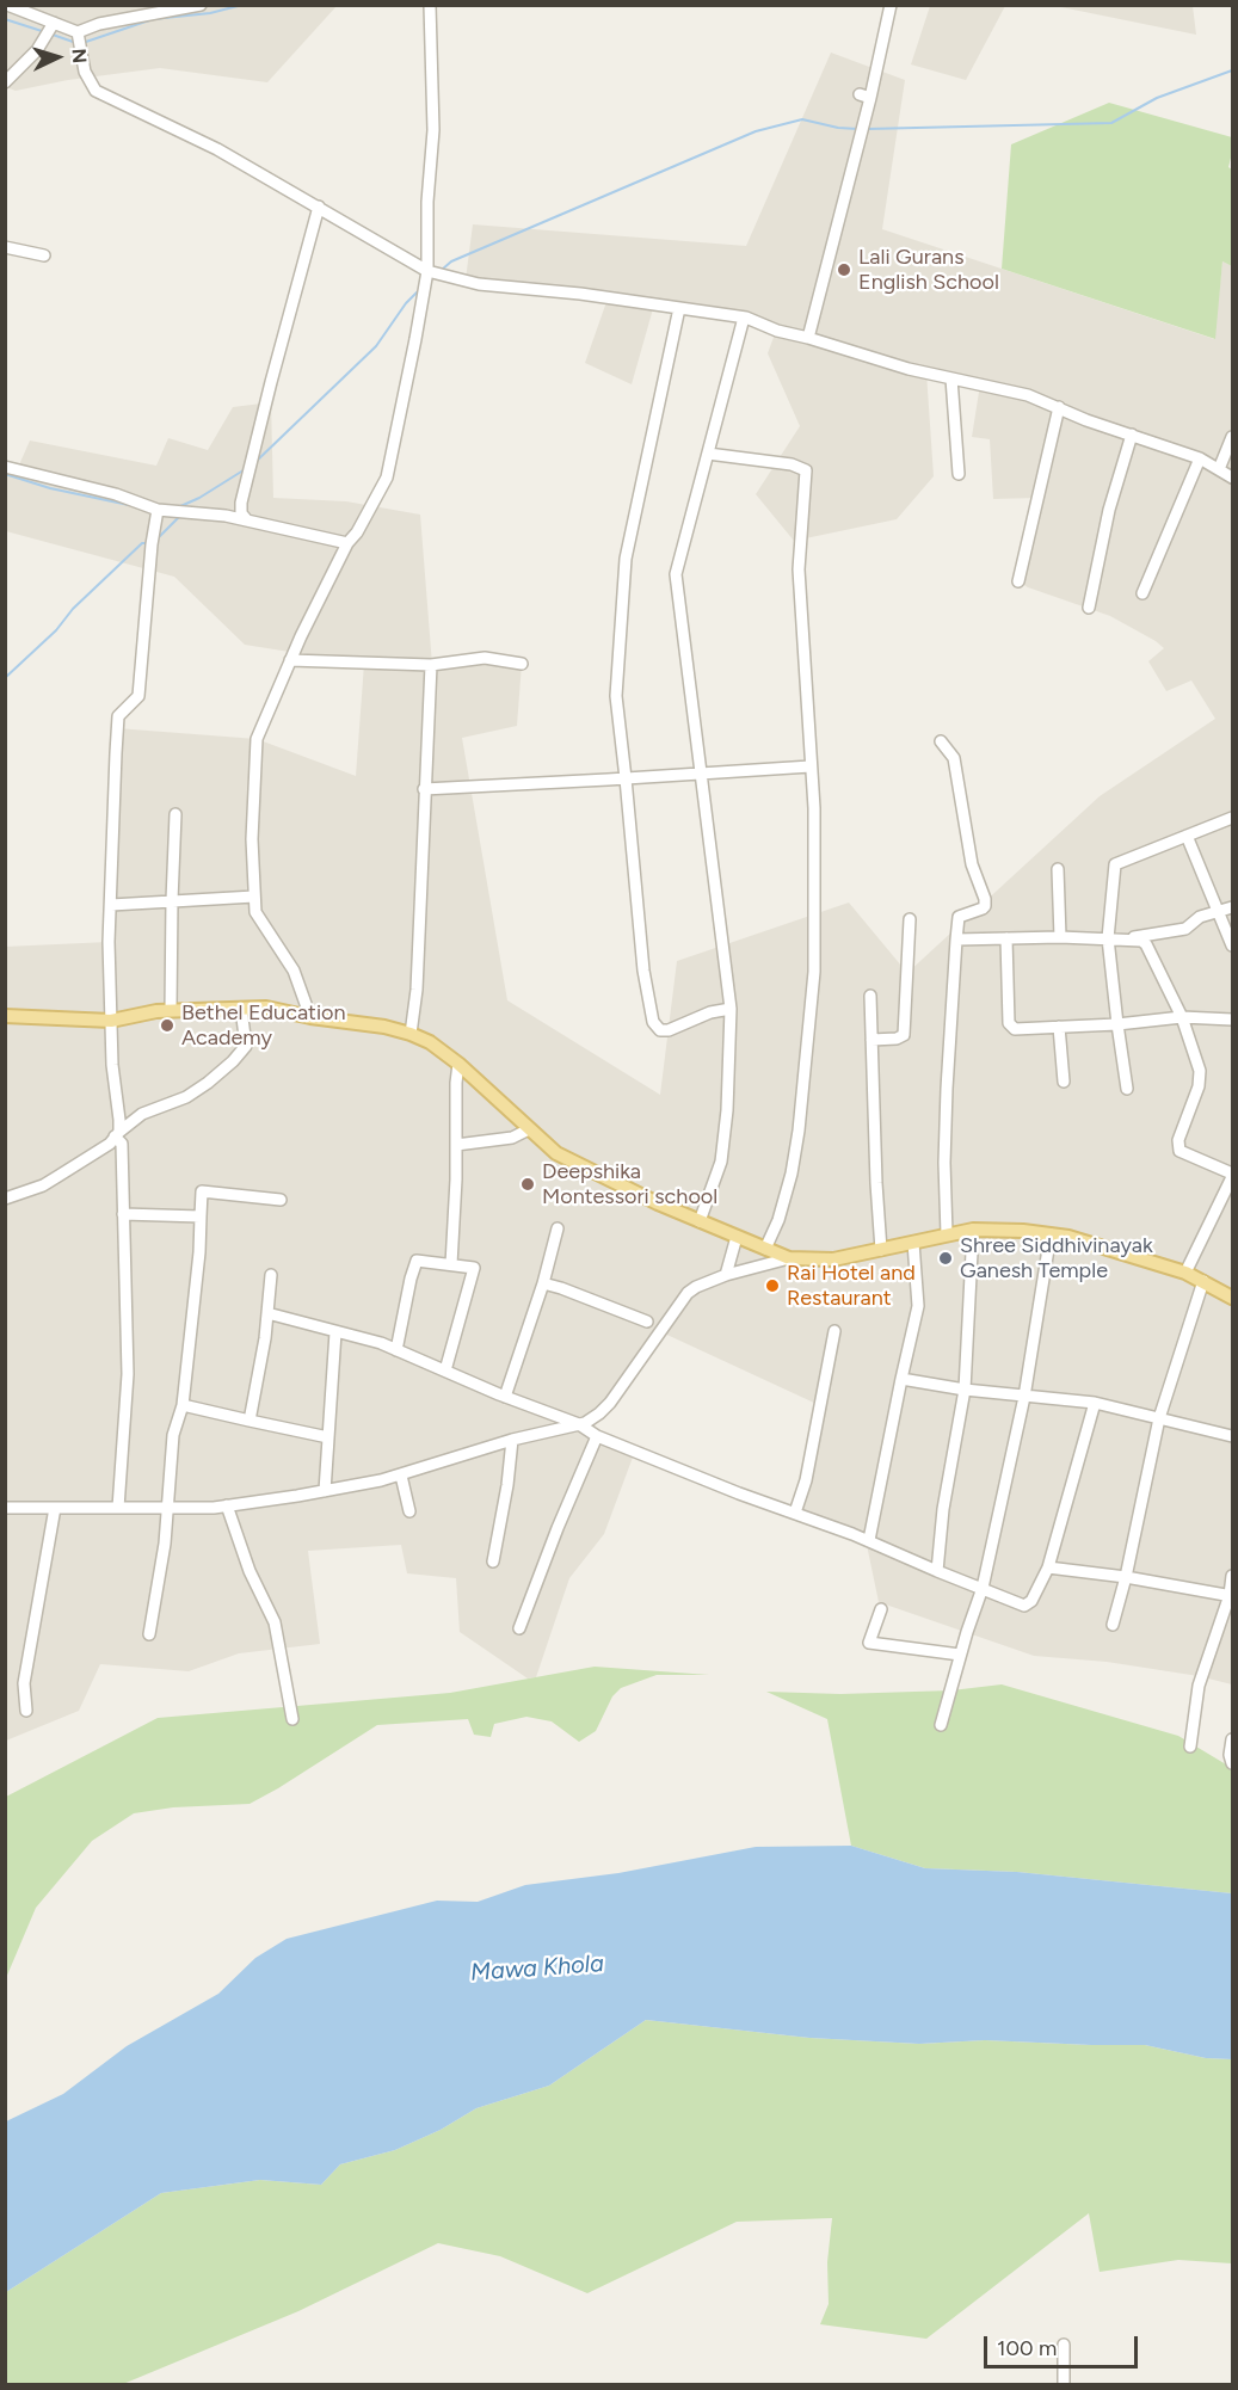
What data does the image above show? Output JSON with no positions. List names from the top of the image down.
{
  "water": ["Mawa Khola"],
  "places": [
    "Lali Gurans English School",
    "Bethel Education Academy",
    "Deepshika Montessori school",
    "Shree Siddhivinayak Ganesh Temple",
    "Rai Hotel and Restaurant"
  ],
  "scale_bar": "100 m",
  "north": "right"
}
